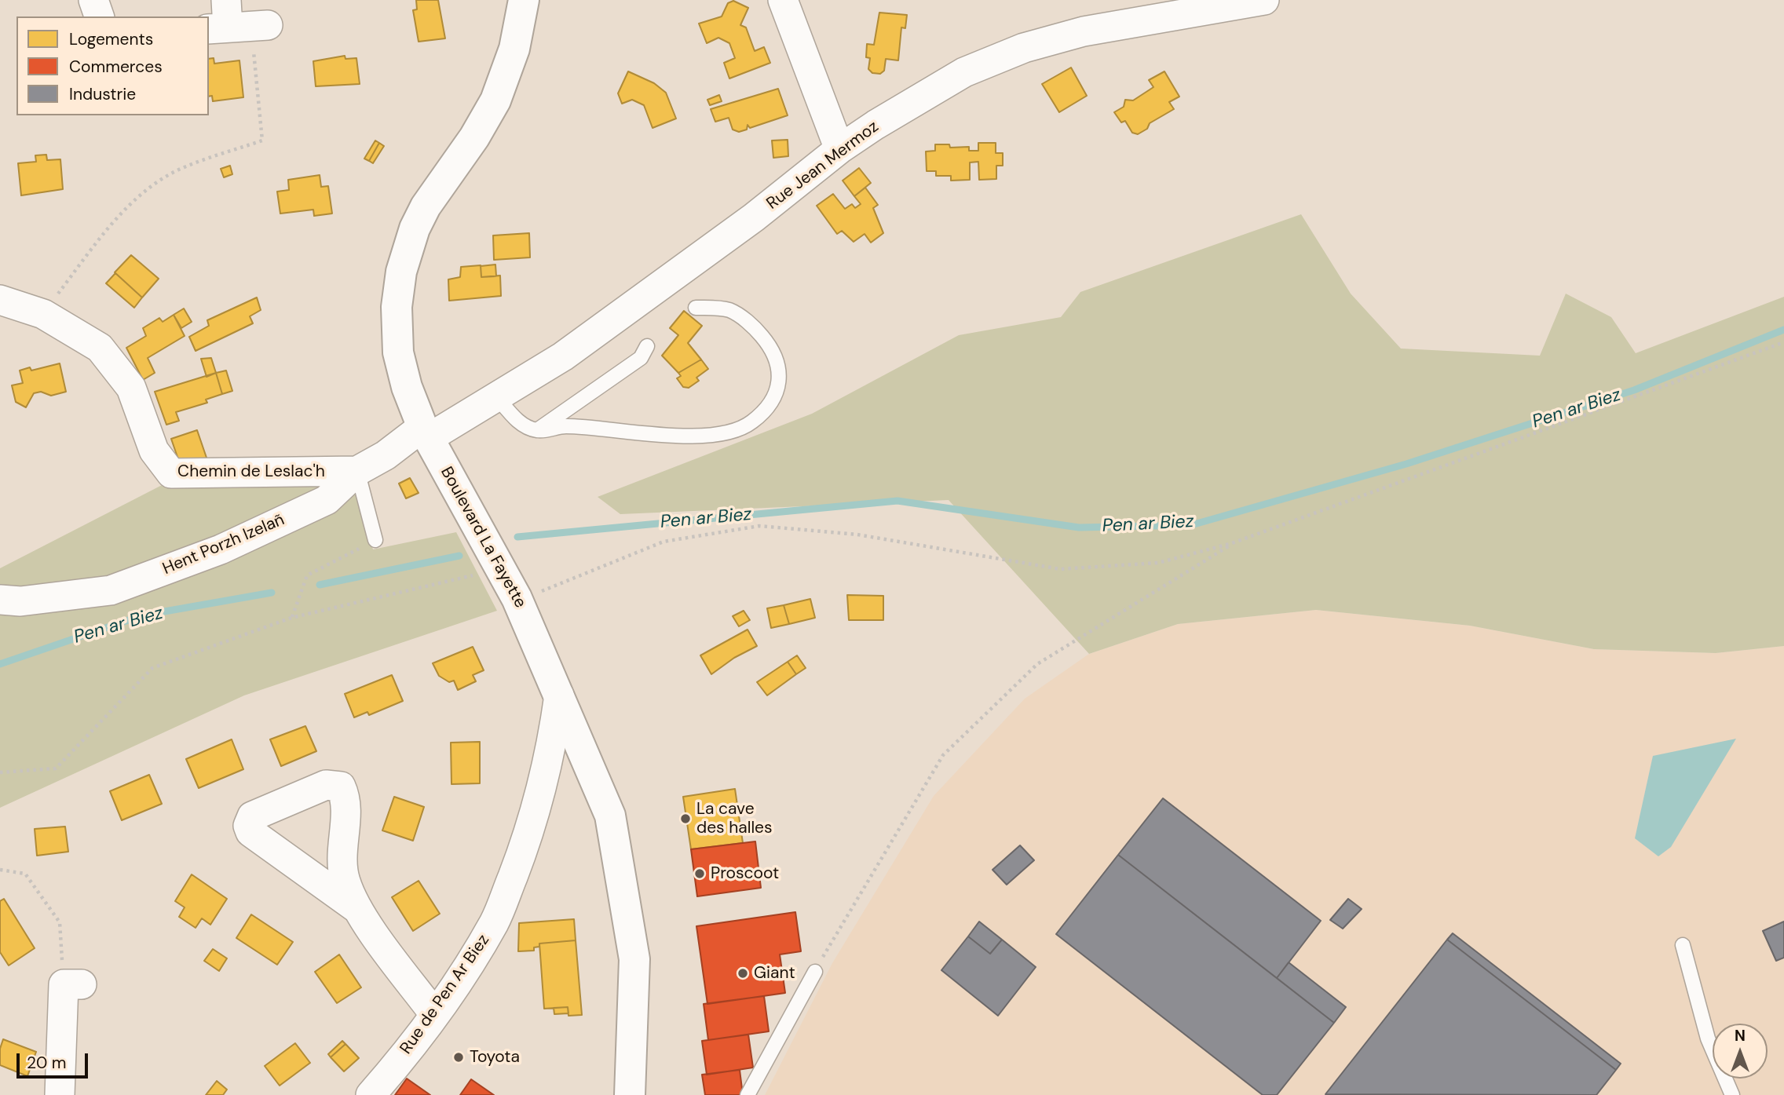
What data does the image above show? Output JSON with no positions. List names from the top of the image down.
{
  "streets": {
    "main road": ["Boulevard La Fayette"],
    "street": [
      "Rue Jean Mermoz",
      "Chemin de Leslac'h",
      "Hent Porzh Izelañ",
      "Rue de Pen Ar Biez"
    ]
  },
  "crossings": [
    ["Rue Jean Mermoz", "Boulevard La Fayette"],
    ["Rue Jean Mermoz", "Hent Porzh Izelañ"],
    ["Chemin de Leslac'h", "Hent Porzh Izelañ"],
    ["Boulevard La Fayette", "Hent Porzh Izelañ"],
    ["Boulevard La Fayette", "Rue de Pen Ar Biez"]
  ],
  "water": ["Pen ar Biez"],
  "places": [
    "La cave des halles",
    "Proscoot",
    "Giant",
    "Toyota"
  ],
  "legend": ["Logements", "Commerces", "Industrie"],
  "scale_bar": "20 m",
  "north": "top"
}
